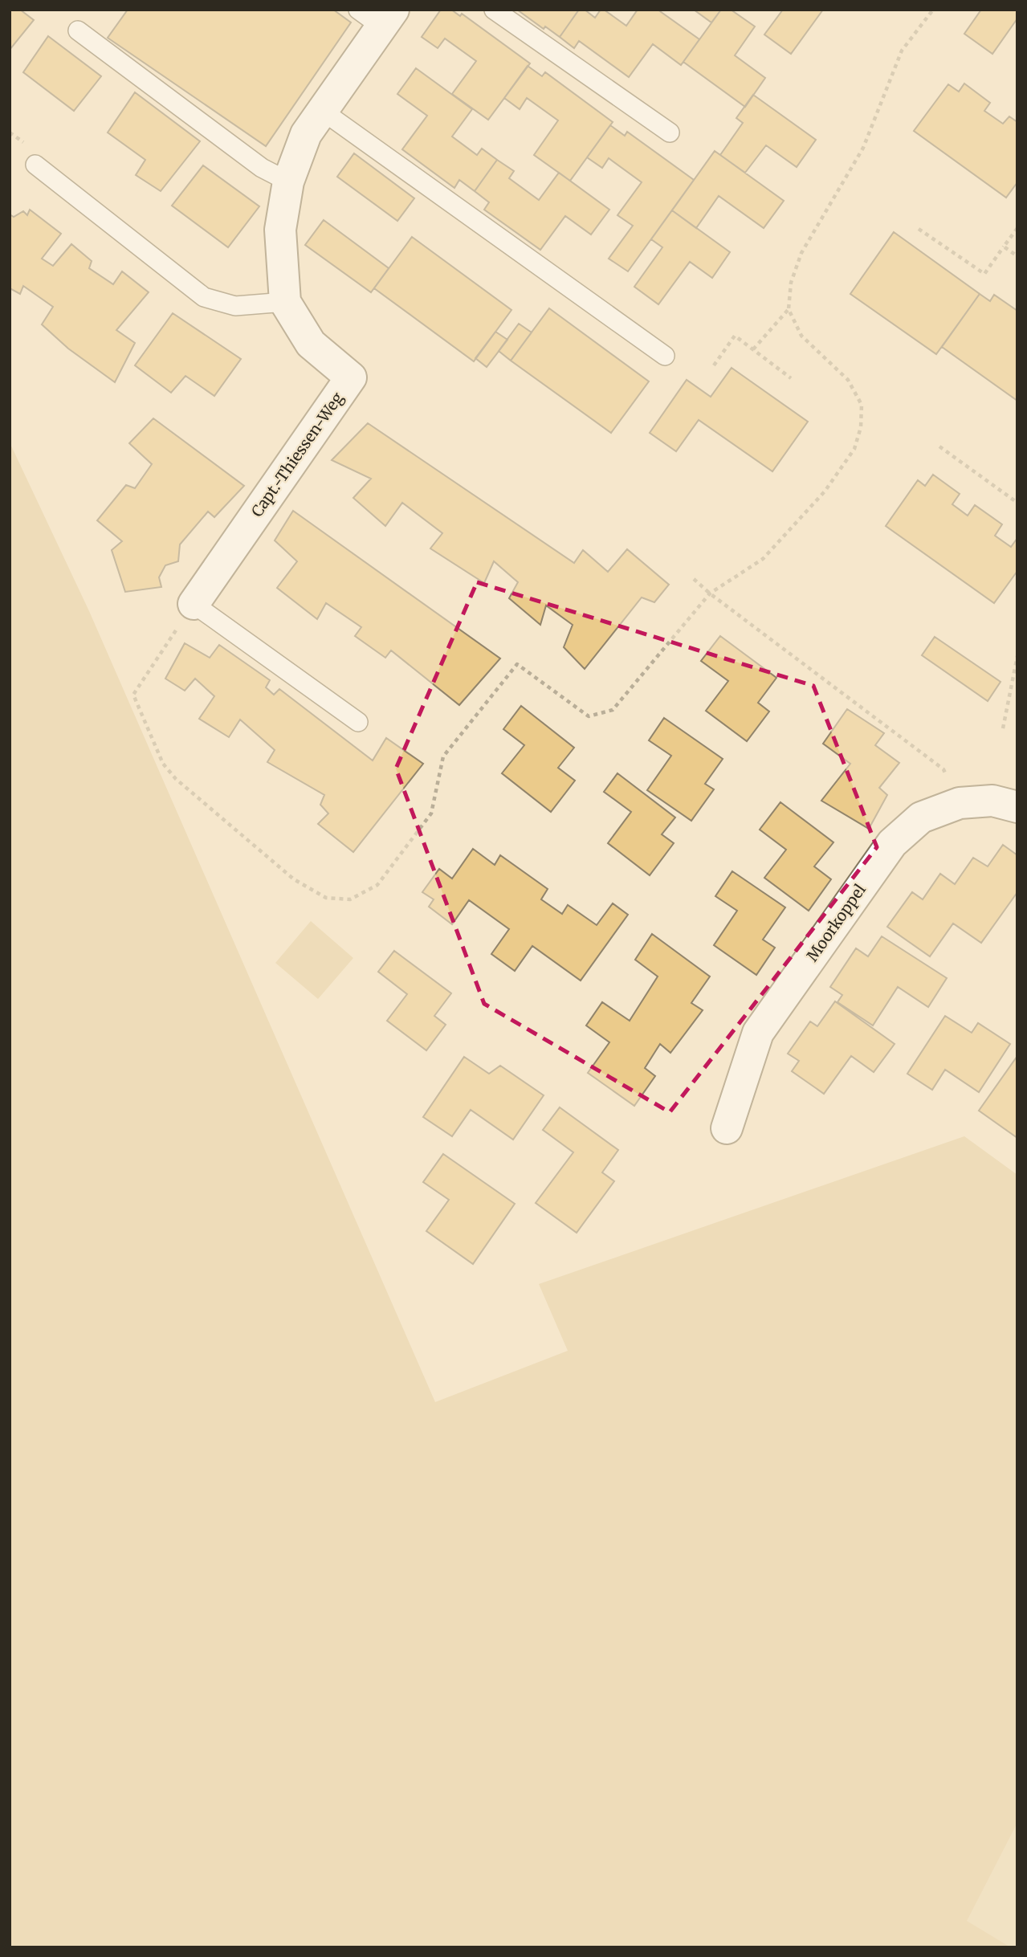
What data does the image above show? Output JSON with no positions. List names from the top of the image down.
{
  "streets": {
    "street": ["Capt.-Thiessen-Weg", "Moorkoppel"]
  }
}
